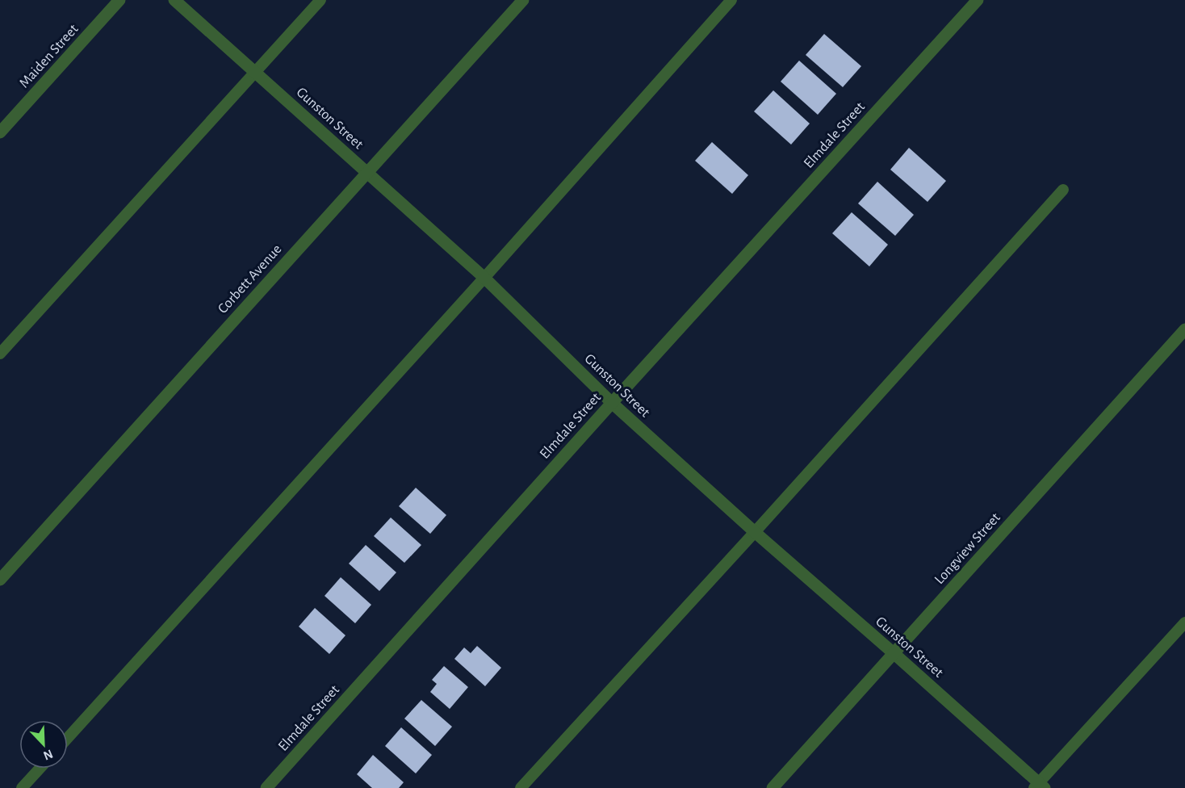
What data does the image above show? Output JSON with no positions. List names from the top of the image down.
{
  "streets": {
    "street": [
      "Maiden Street",
      "Gunston Street",
      "Elmdale Street",
      "Corbett Avenue",
      "Longview Street"
    ]
  },
  "crossings": [
    ["Gunston Street", "Elmdale Street"],
    ["Gunston Street", "Corbett Avenue"],
    ["Gunston Street", "Longview Street"]
  ],
  "north": "bottom right"
}
